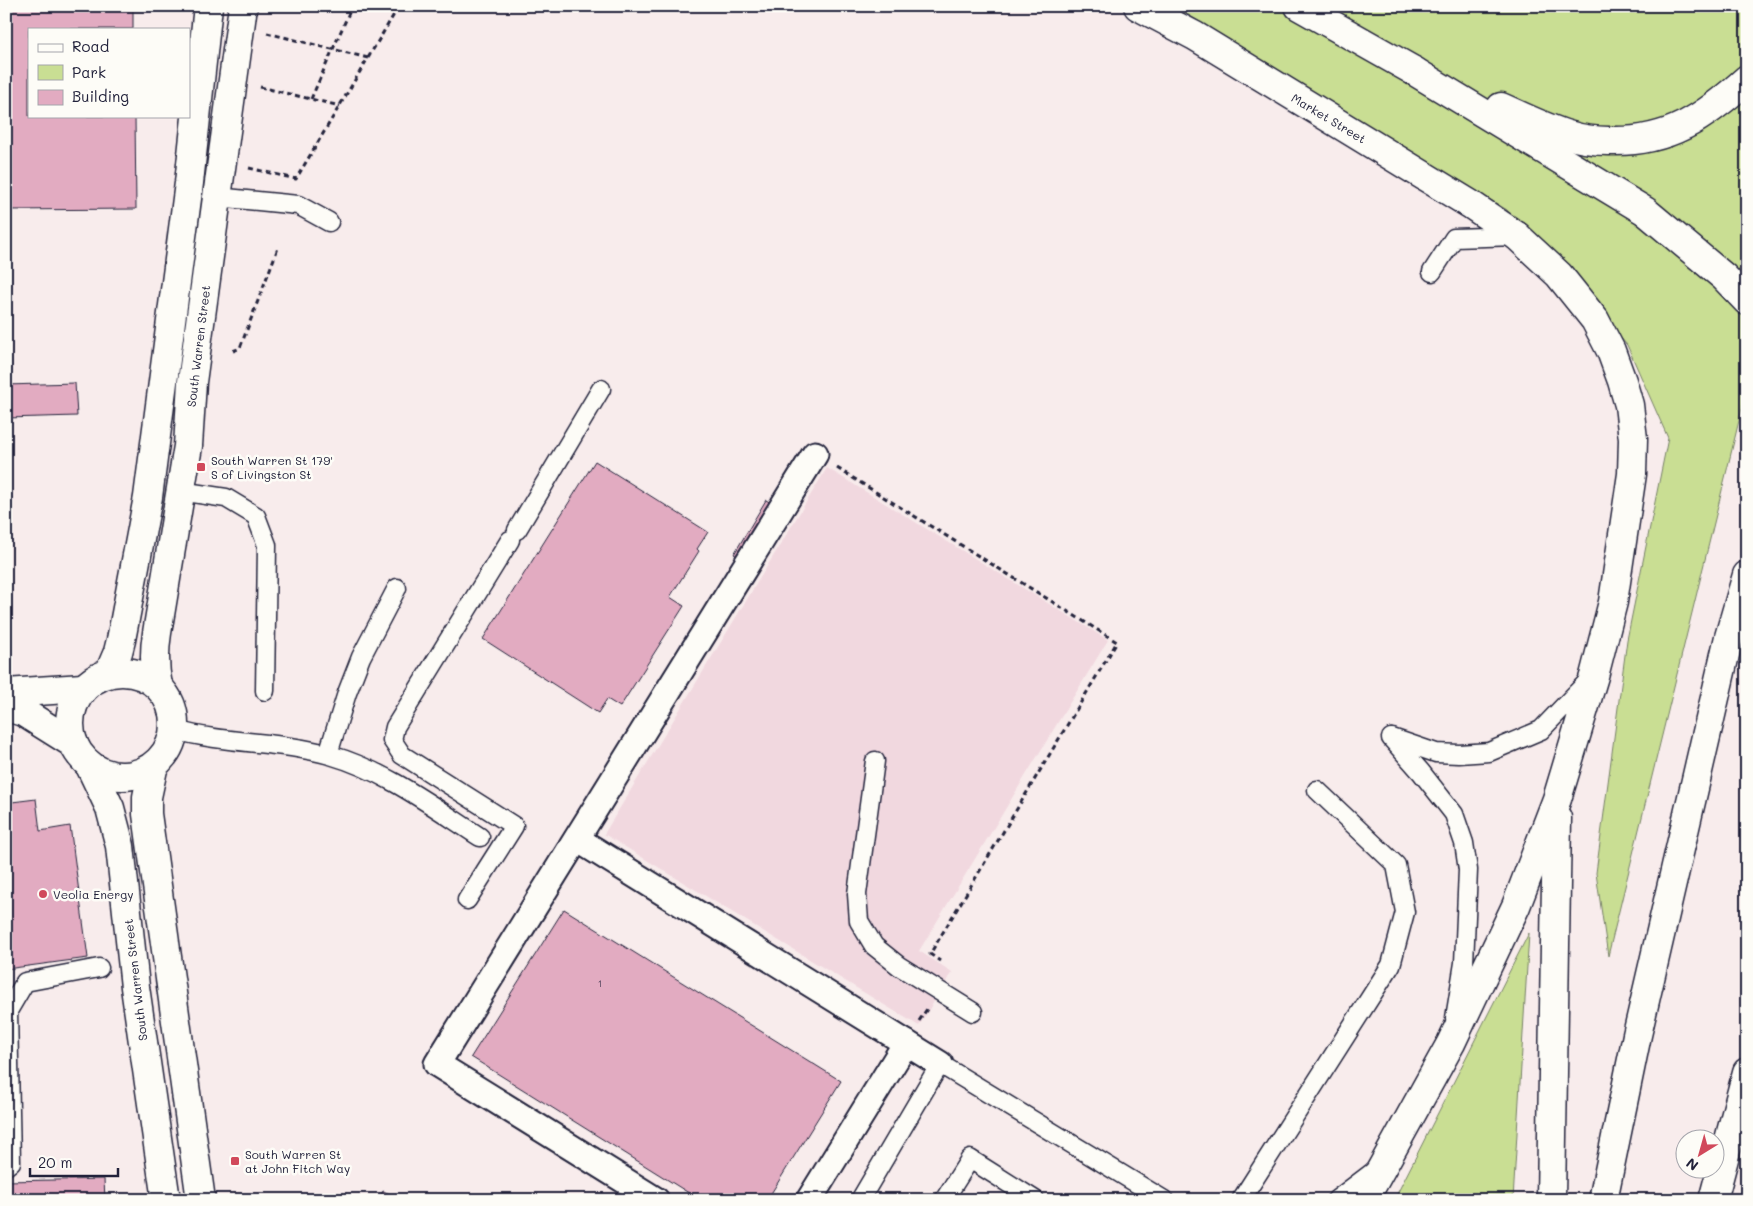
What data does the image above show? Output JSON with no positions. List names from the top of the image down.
{
  "streets": {
    "main road": ["Market Street", "South Warren Street"]
  },
  "places": {
    "transit": ["South Warren St 179' S of Livingston St", "South Warren St at John Fitch Way"],
    "other": ["Veolia Energy"]
  },
  "house_numbers": ["1"],
  "legend": ["Road", "Park", "Building"],
  "scale_bar": "20 m",
  "north": "bottom left"
}
